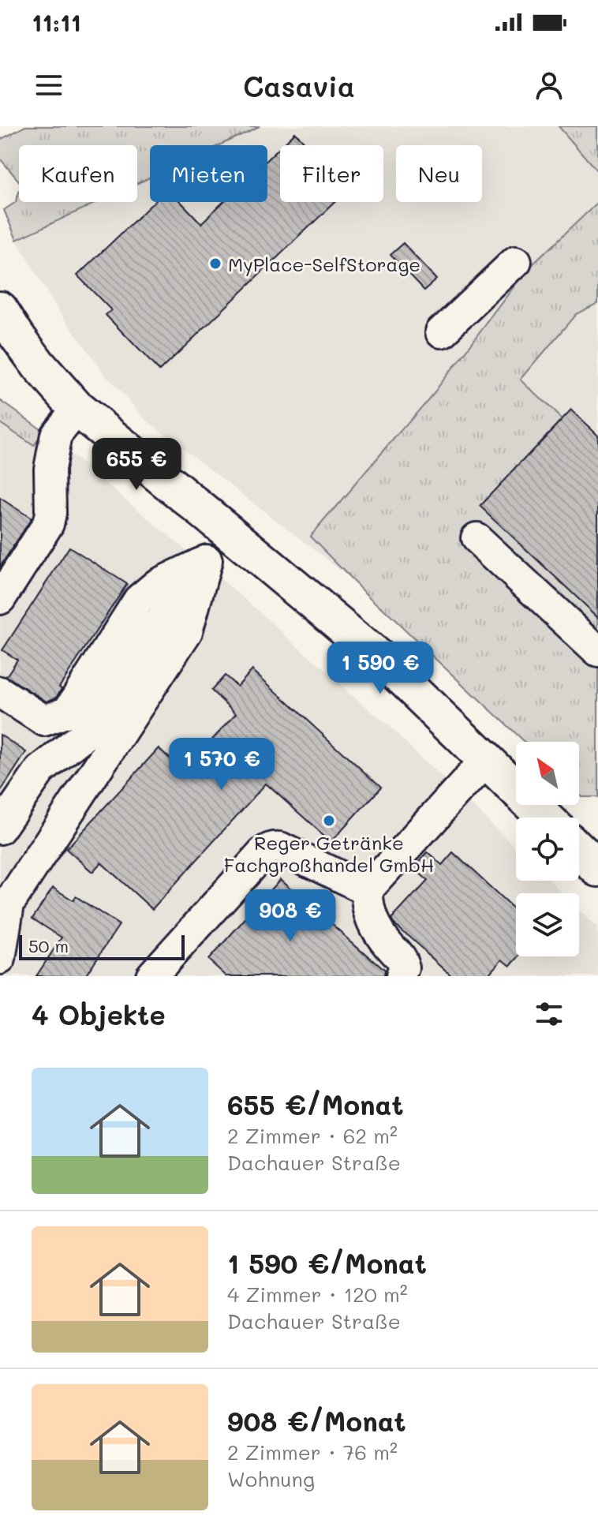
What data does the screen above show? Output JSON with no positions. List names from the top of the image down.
{
  "places": ["MyPlace-SelfStorage", "Reger Getränke Fachgroßhandel GmbH"],
  "scale_bar": "50 m",
  "north": "top left",
  "page": {
    "status": "11:11",
    "header": "Casavia",
    "chip": [
      "Kaufen",
      "Mieten",
      "Filter",
      "Neu"
    ],
    "price": [
      "655 €",
      "1 590 €",
      "1 570 €",
      "908 €"
    ],
    "scale": "50 m",
    "heading": "4 Objekte",
    "list": [
      {
        "name": "655 €/Monat",
        "note": "2 Zimmer · 62 m² · Dachauer Straße"
      },
      {
        "name": "1 590 €/Monat",
        "note": "4 Zimmer · 120 m² · Dachauer Straße"
      },
      {
        "name": "908 €/Monat",
        "note": "2 Zimmer · 76 m² · Wohnung"
      }
    ]
  }
}
